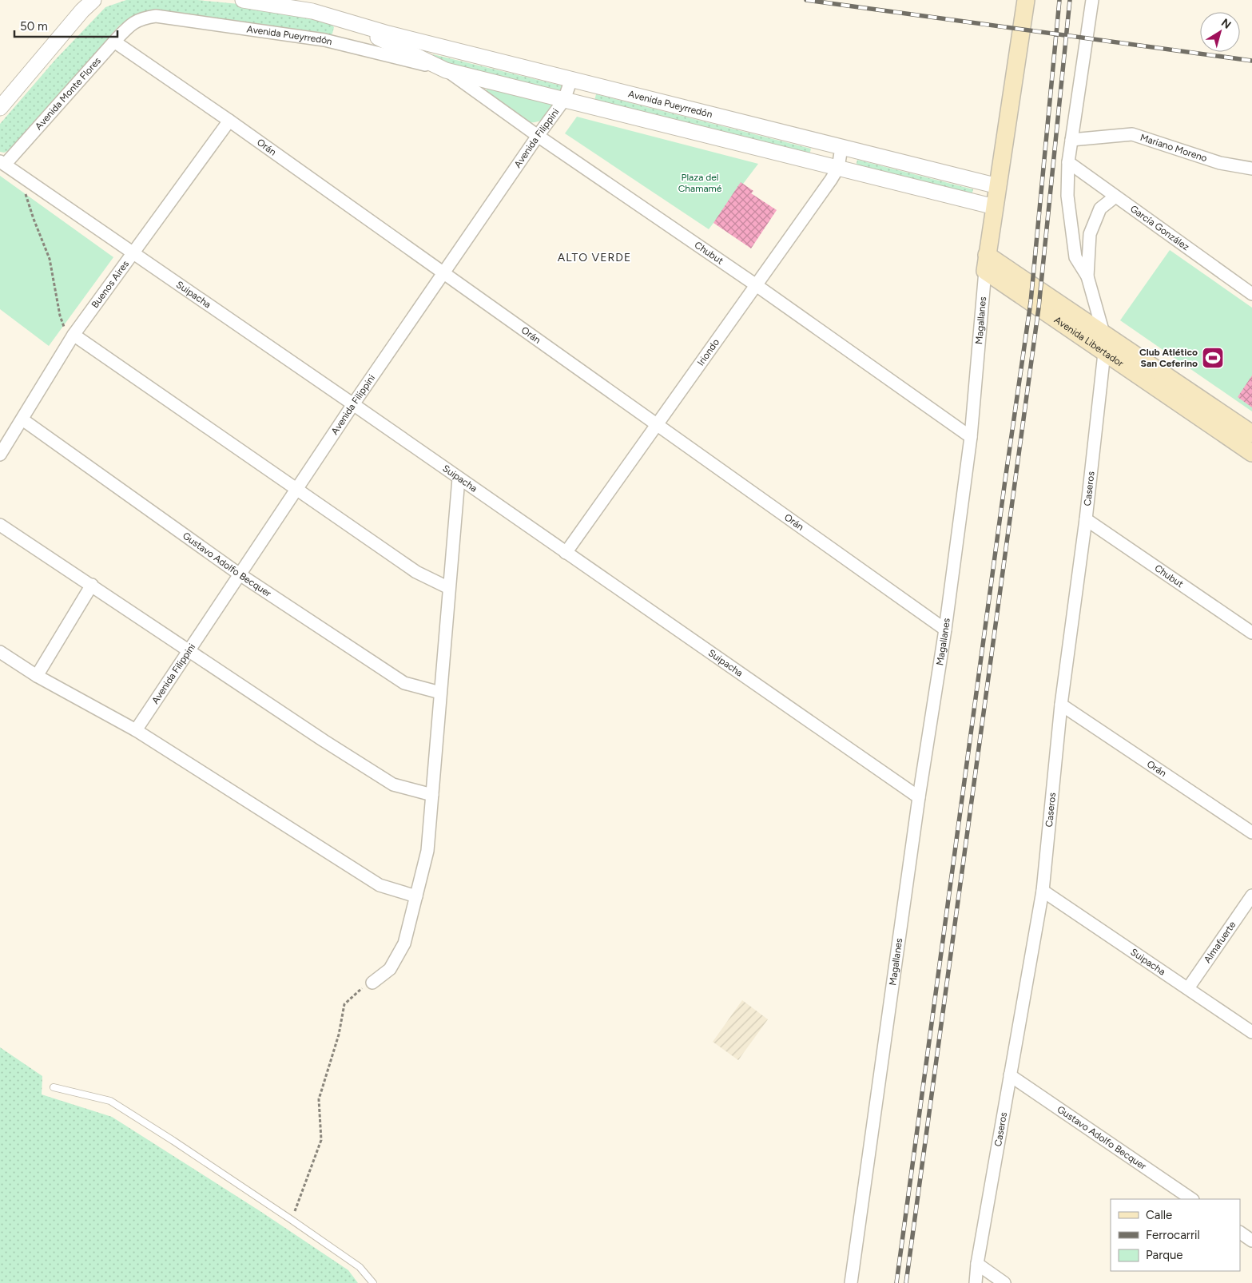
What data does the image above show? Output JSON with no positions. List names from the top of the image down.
{
  "streets": {
    "main road": ["Magallanes", "Avenida Libertador"],
    "street": [
      "Avenida Pueyrredón",
      "Avenida Monte Flores",
      "Avenida Filippini",
      "Orán",
      "Mariano Moreno",
      "García González",
      "Chubut",
      "Buenos Aires",
      "Suipacha",
      "Iriondo",
      "Caseros",
      "Gustavo Adolfo Becquer",
      "Almafuerte"
    ]
  },
  "crossings": [
    ["Avenida Pueyrredón", "Avenida Monte Flores"],
    ["Avenida Pueyrredón", "Avenida Filippini"],
    ["Avenida Pueyrredón", "Chubut"],
    ["Avenida Pueyrredón", "Magallanes"],
    ["Avenida Pueyrredón", "Iriondo"],
    ["Avenida Monte Flores", "Orán"],
    ["Avenida Monte Flores", "Suipacha"],
    ["Avenida Filippini", "Orán"],
    ["Avenida Filippini", "Chubut"],
    ["Avenida Filippini", "Suipacha"],
    ["Avenida Filippini", "Gustavo Adolfo Becquer"],
    ["Orán", "Buenos Aires"],
    ["Orán", "Magallanes"],
    ["Orán", "Iriondo"],
    ["Orán", "Caseros"],
    ["Chubut", "Magallanes"],
    ["Chubut", "Iriondo"],
    ["Chubut", "Caseros"],
    ["Buenos Aires", "Suipacha"],
    ["Buenos Aires", "Gustavo Adolfo Becquer"],
    ["Suipacha", "Magallanes"],
    ["Suipacha", "Iriondo"],
    ["Suipacha", "Caseros"],
    ["Suipacha", "Almafuerte"],
    ["Magallanes", "Avenida Libertador"],
    ["Avenida Libertador", "Caseros"],
    ["Caseros", "Gustavo Adolfo Becquer"]
  ],
  "districts": ["ALTO VERDE"],
  "parks": ["Plaza del Chamamé"],
  "places": {
    "sports": ["Club Atlético San Ceferino"]
  },
  "legend": ["Calle", "Ferrocarril", "Parque"],
  "scale_bar": "50 m",
  "north": "top right"
}
